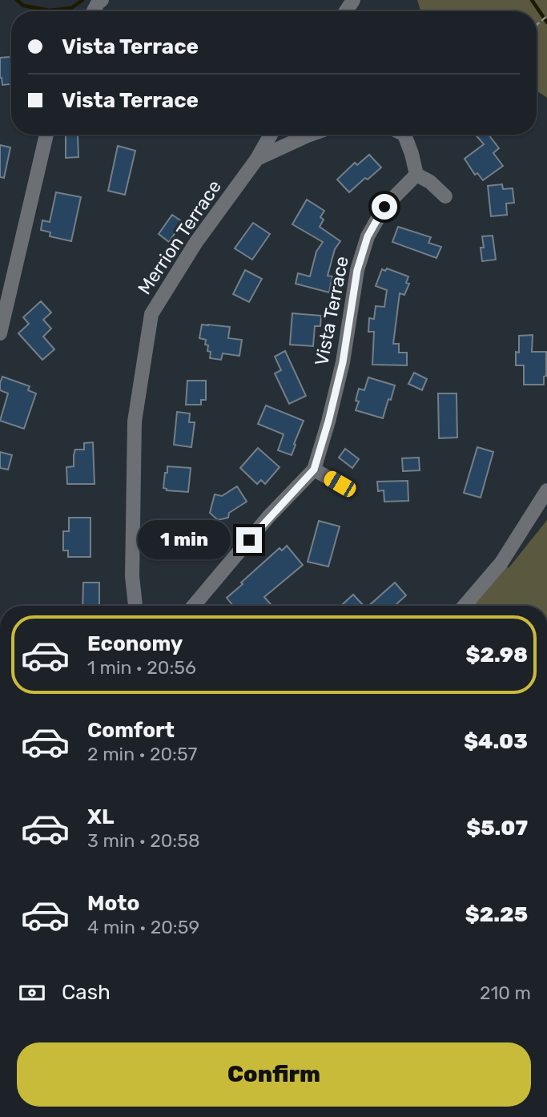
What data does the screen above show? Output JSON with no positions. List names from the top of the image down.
{
  "streets": {
    "street": ["Merrion Terrace", "Vista Terrace"]
  },
  "page": {
    "banner": ["Vista Terrace", "Vista Terrace"],
    "bubble": "1 min",
    "list": [
      {
        "name": "Economy",
        "note": "1 min · 20:56",
        "value": "$2.98"
      },
      {
        "name": "Comfort",
        "note": "2 min · 20:57",
        "value": "$4.03"
      },
      {
        "name": "XL",
        "note": "3 min · 20:58",
        "value": "$5.07"
      },
      {
        "name": "Moto",
        "note": "4 min · 20:59",
        "value": "$2.25"
      }
    ],
    "pay": ["Cash", "210 m"],
    "buttons": "Confirm"
  }
}
